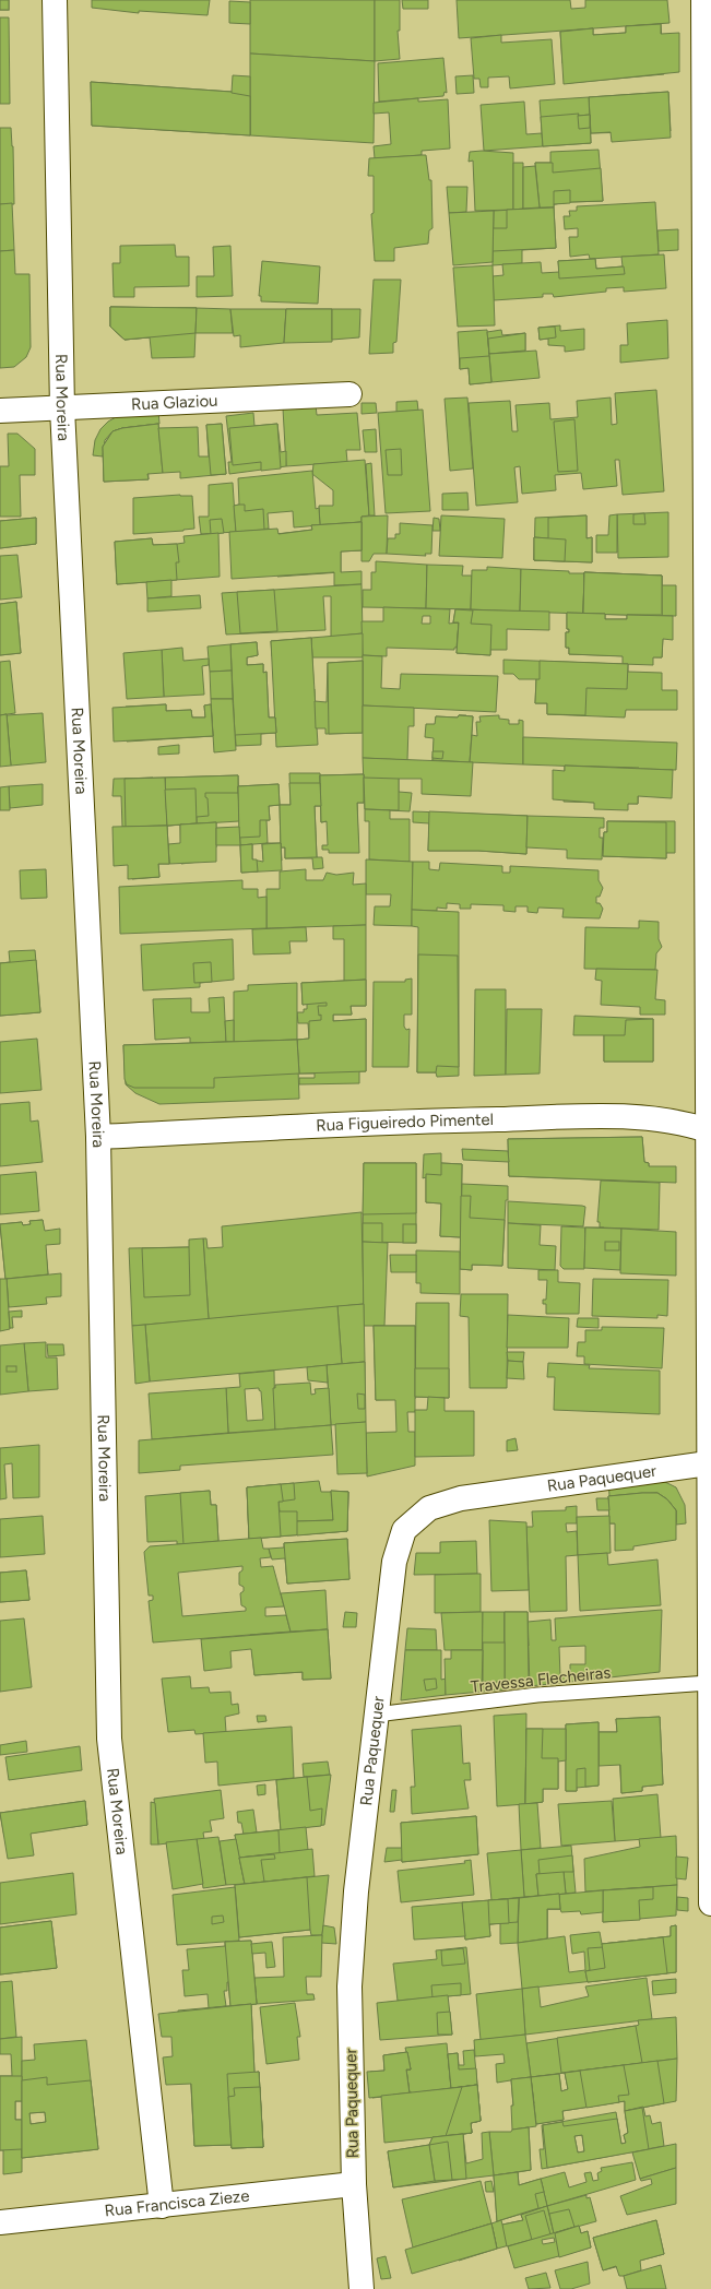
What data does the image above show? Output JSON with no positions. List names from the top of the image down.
{
  "streets": {
    "street": [
      "Rua Moreira",
      "Rua Glaziou",
      "Rua Figueiredo Pimentel",
      "Rua Paquequer",
      "Rua Francisca Zieze"
    ],
    "lane": ["Travessa Flecheiras"]
  },
  "crossings": [
    ["Rua Moreira", "Rua Glaziou"],
    ["Rua Moreira", "Rua Figueiredo Pimentel"],
    ["Rua Moreira", "Rua Francisca Zieze"],
    ["Rua Paquequer", "Travessa Flecheiras"],
    ["Rua Paquequer", "Rua Francisca Zieze"]
  ]
}
